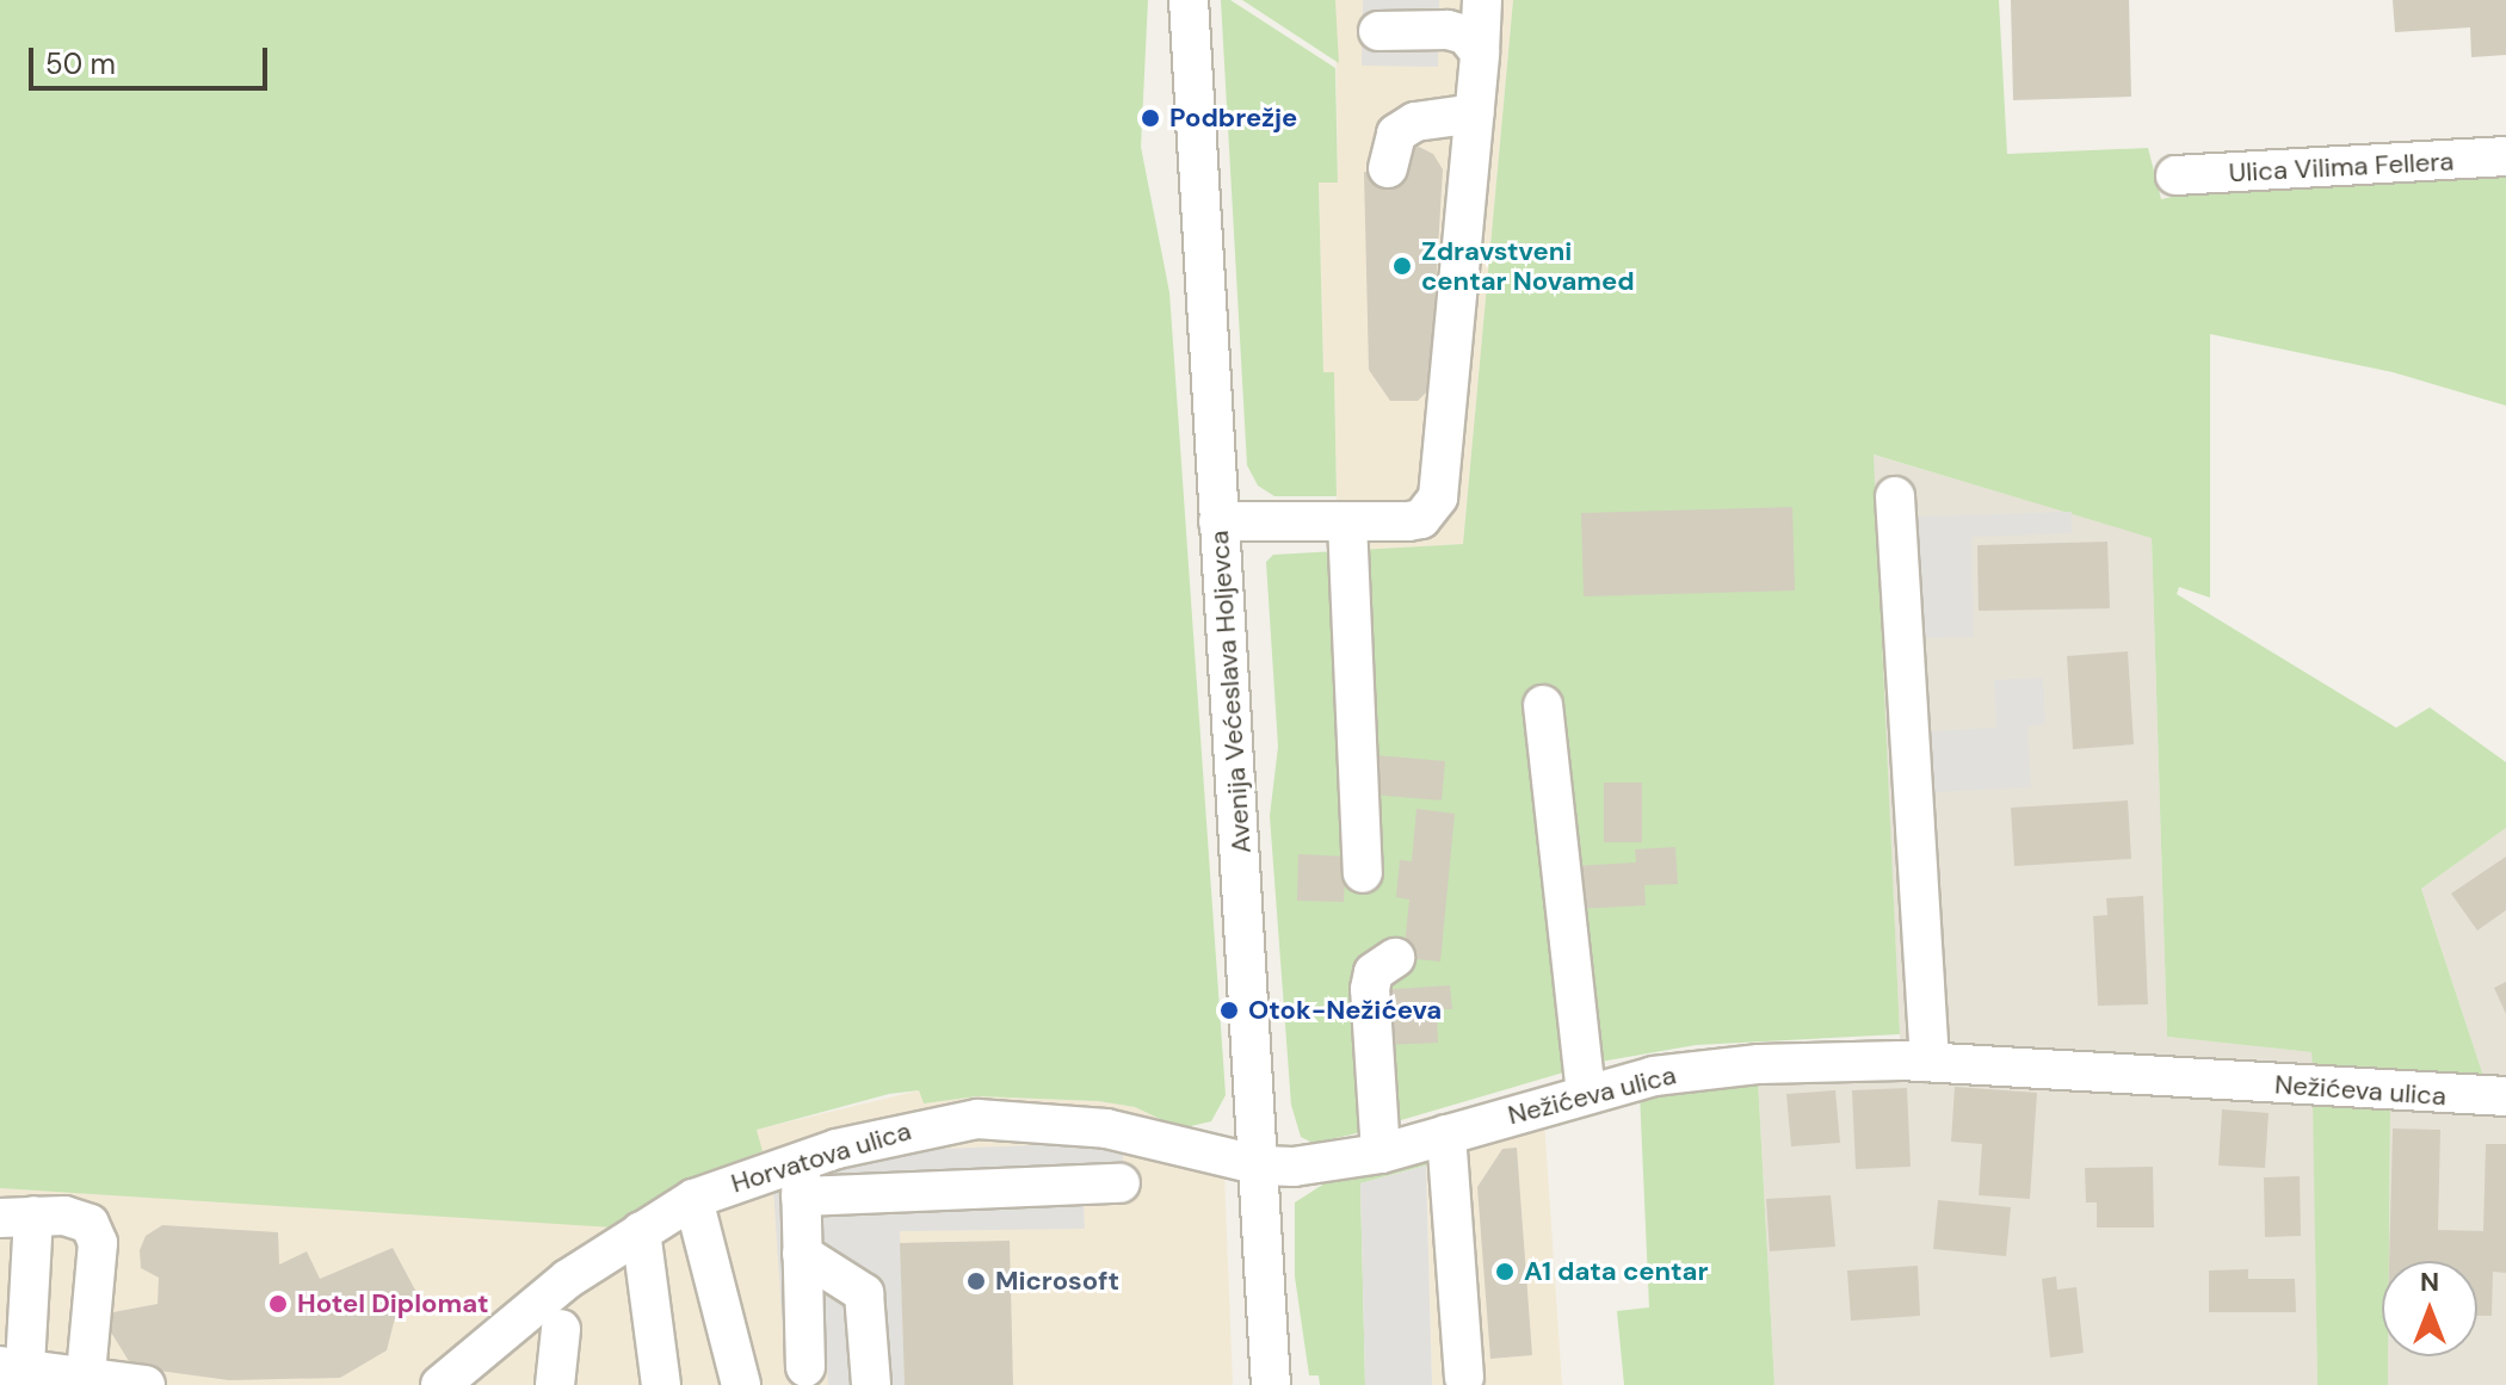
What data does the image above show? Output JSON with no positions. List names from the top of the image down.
{
  "streets": {
    "street": [
      "Ulica Vilima Fellera",
      "Avenija Većeslava Holjevca",
      "Nežićeva ulica",
      "Horvatova ulica"
    ]
  },
  "crossings": [
    ["Avenija Većeslava Holjevca", "Nežićeva ulica"],
    ["Avenija Većeslava Holjevca", "Horvatova ulica"],
    ["Nežićeva ulica", "Horvatova ulica"]
  ],
  "places": [
    "Podbrežje",
    "Zdravstveni centar Novamed",
    "Otok-Nežićeva",
    "A1 data centar",
    "Microsoft",
    "Hotel Diplomat"
  ],
  "scale_bar": "50 m",
  "north": "top"
}
